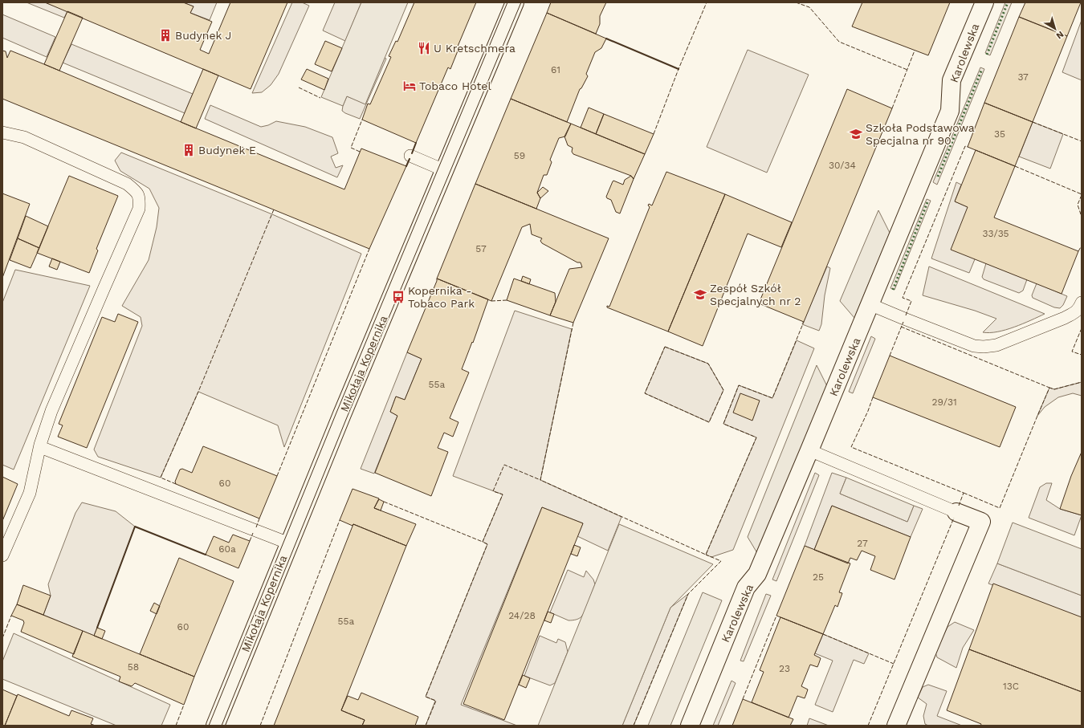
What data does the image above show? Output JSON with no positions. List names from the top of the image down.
{
  "streets": {
    "street": ["Karolewska", "Mikołaja Kopernika"]
  },
  "places": {
    "building": ["Budynek J", "Budynek E"],
    "restaurant": ["U Kretschmera"],
    "hotel": ["Tobaco Hotel"],
    "school or university": ["Szkoła Podstawowa Specjalna nr 90", "Zespół Szkół Specjalnych nr 2"],
    "bus stop": ["Kopernika - Tobaco Park"]
  },
  "house_numbers": [
    "61",
    "37",
    "35",
    "59",
    "30/34",
    "33/35",
    "57",
    "55a",
    "29/31",
    "60",
    "27",
    "60a",
    "25",
    "24/28",
    "55a",
    "60",
    "58",
    "23",
    "13C"
  ],
  "north": "bottom right"
}
